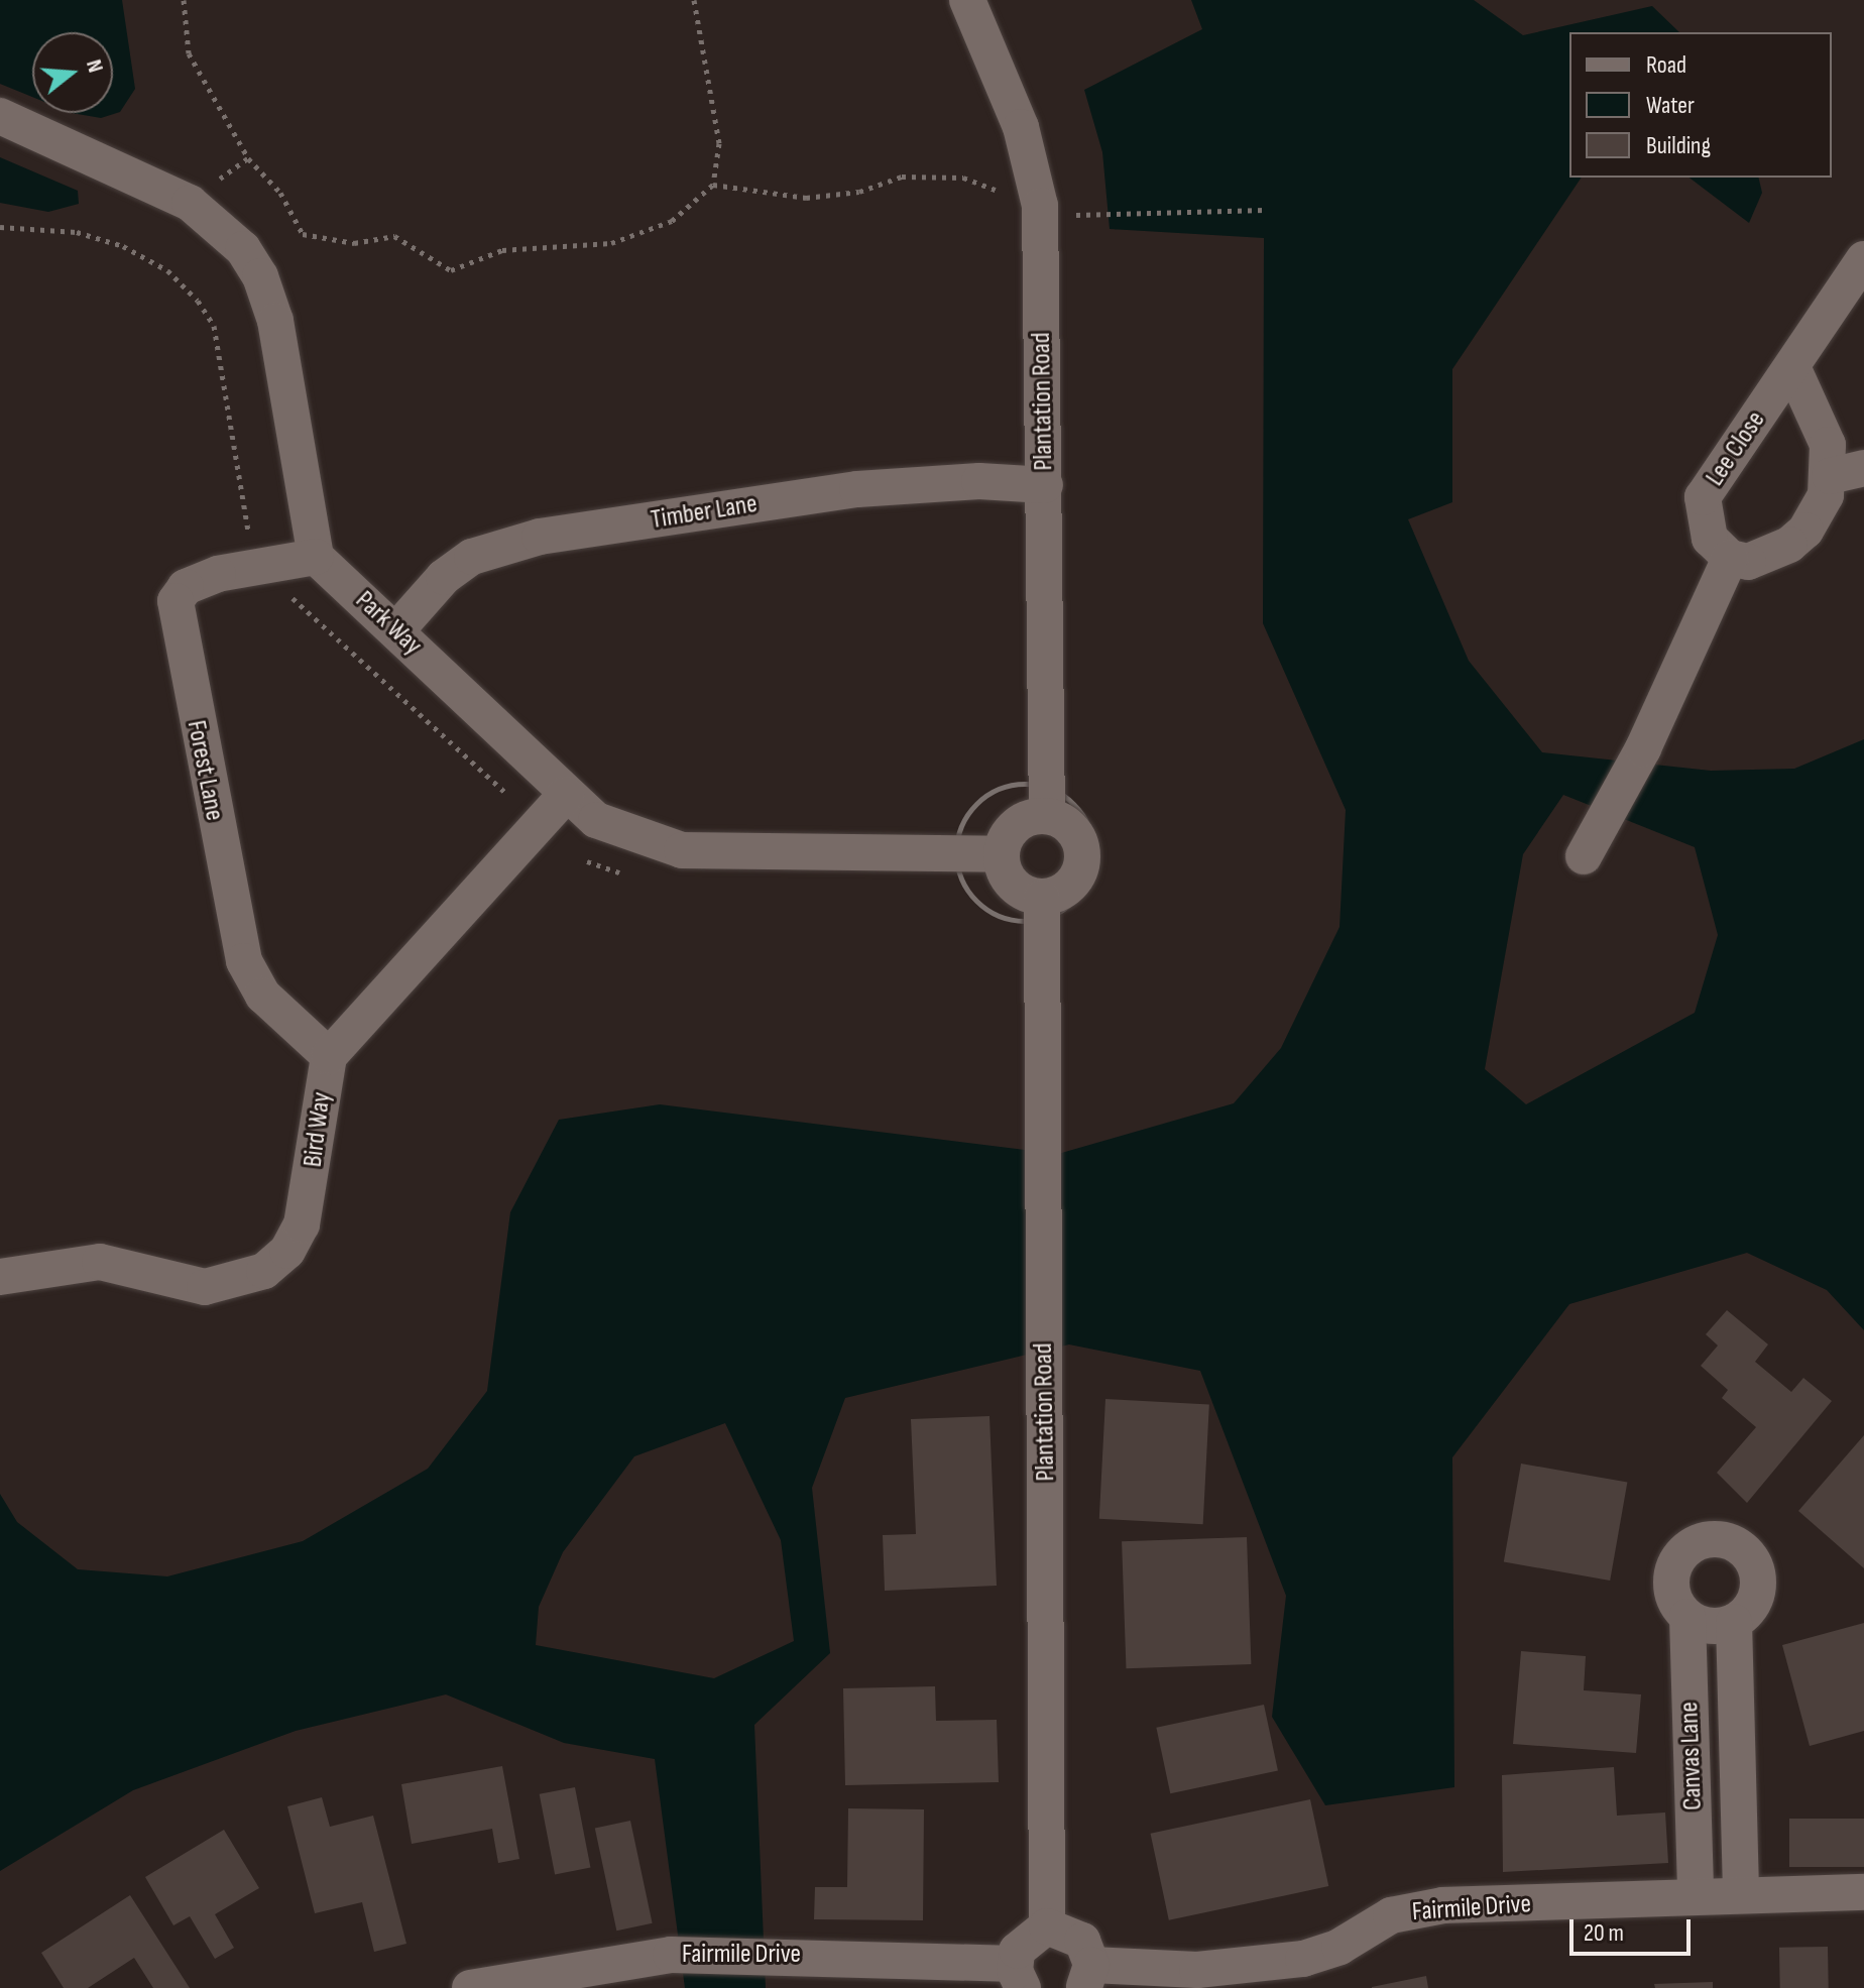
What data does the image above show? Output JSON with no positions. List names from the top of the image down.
{
  "streets": {
    "street": [
      "Plantation Road",
      "Lee Close",
      "Timber Lane",
      "Park Way",
      "Forest Lane",
      "Bird Way",
      "Canvas Lane",
      "Fairmile Drive"
    ]
  },
  "crossings": [
    ["Plantation Road", "Timber Lane"],
    ["Plantation Road", "Park Way"],
    ["Timber Lane", "Park Way"],
    ["Park Way", "Forest Lane"],
    ["Park Way", "Bird Way"],
    ["Forest Lane", "Bird Way"],
    ["Canvas Lane", "Fairmile Drive"]
  ],
  "legend": ["Road", "Water", "Building"],
  "scale_bar": "20 m",
  "north": "right"
}
